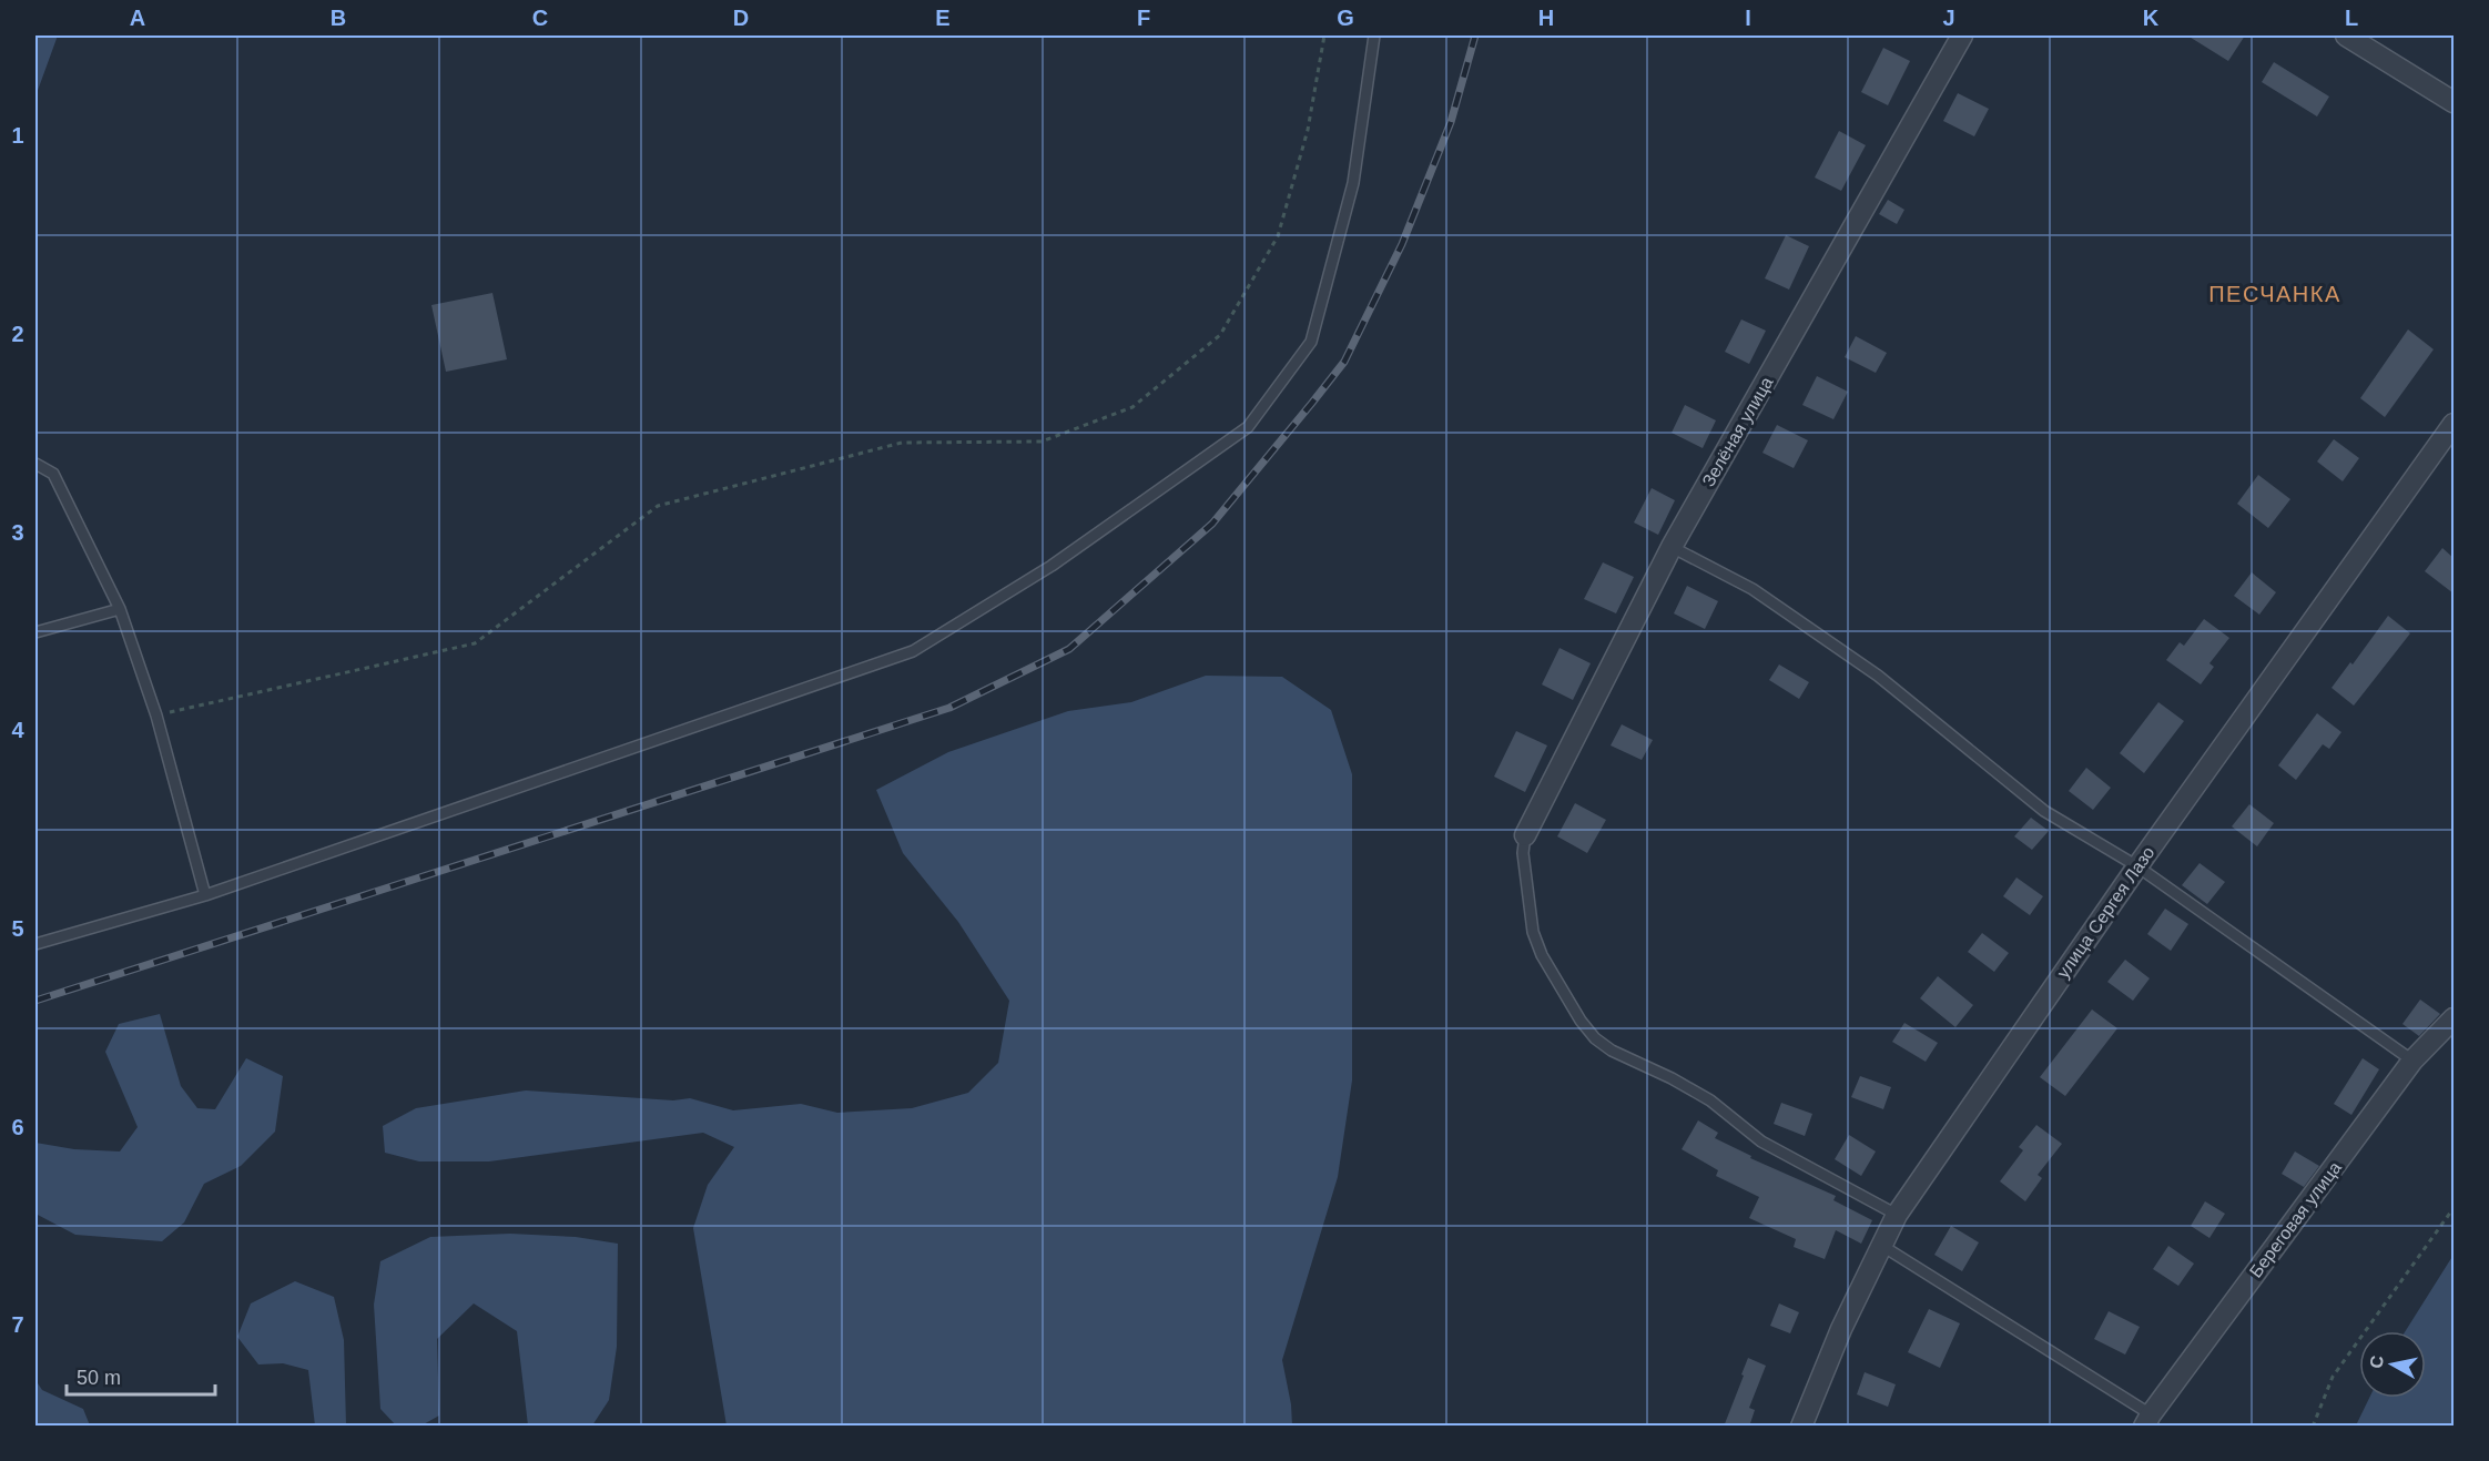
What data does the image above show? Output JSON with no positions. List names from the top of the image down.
{
  "streets": {
    "street": ["Зелёная улица", "улица Сергея Лазо", "Береговая улица"]
  },
  "districts": ["ПЕСЧАНКА"],
  "scale_bar": "50 m",
  "north": "left",
  "grid": {
    "columns": [
      "A",
      "B",
      "C",
      "D",
      "E",
      "F",
      "G",
      "H",
      "I",
      "J",
      "K",
      "L"
    ],
    "rows": [
      "1",
      "2",
      "3",
      "4",
      "5",
      "6",
      "7"
    ]
  }
}
